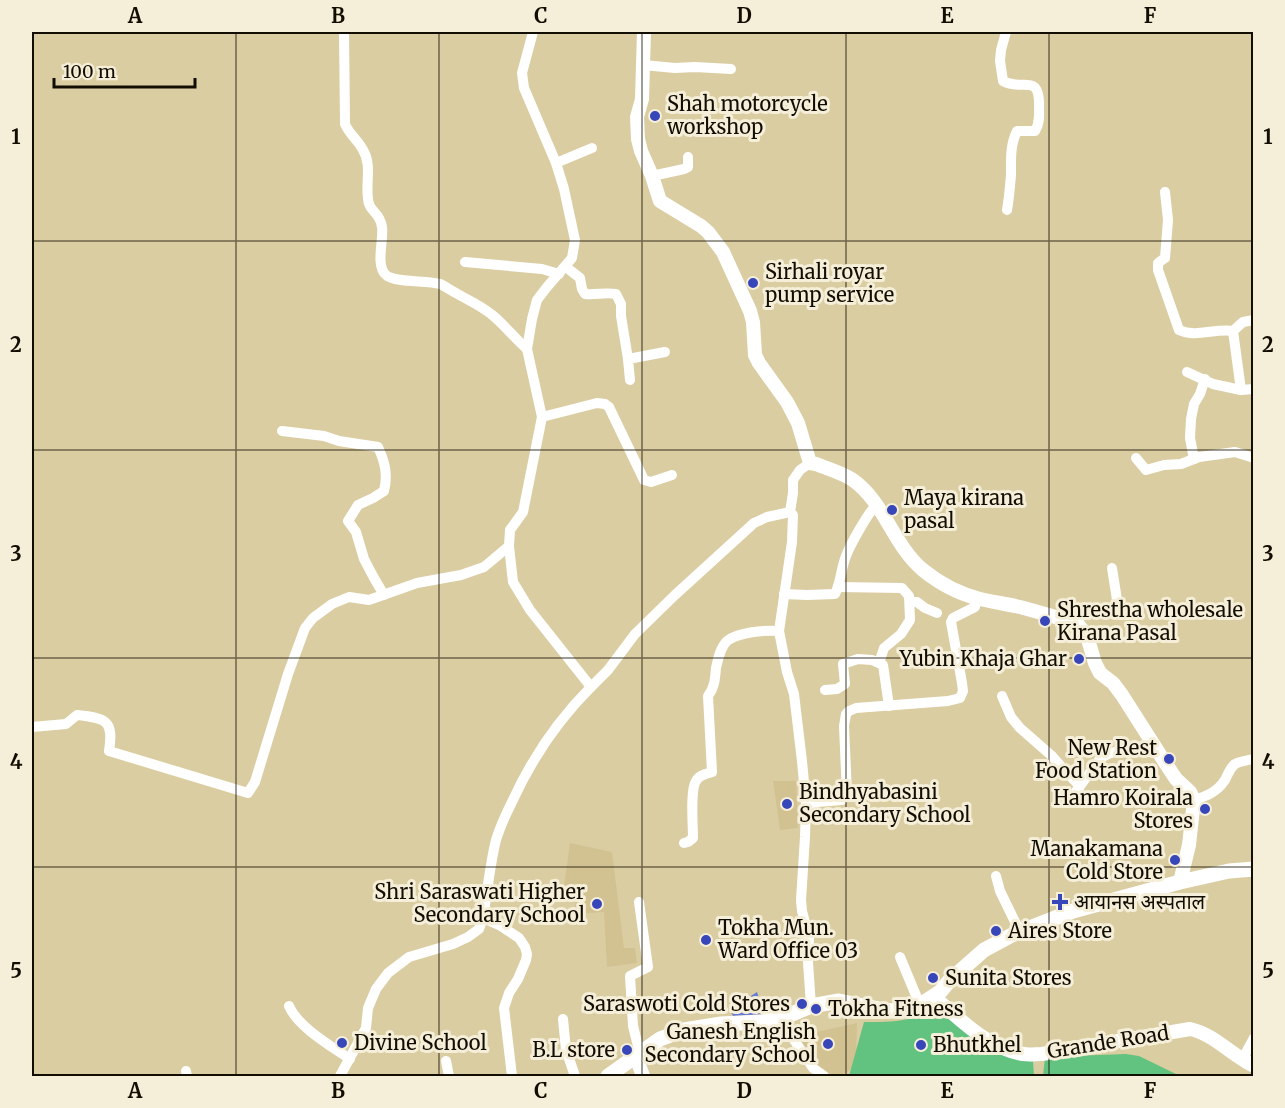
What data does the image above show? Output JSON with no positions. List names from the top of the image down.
{
  "streets": {
    "street": ["Grande Road"]
  },
  "places": {
    "other": [
      "Shah motorcycle workshop",
      "Sirhali royar pump service",
      "Maya kirana pasal",
      "Shrestha wholesale Kirana Pasal",
      "Yubin Khaja Ghar",
      "New Rest Food Station",
      "Bindhyabasini Secondary School",
      "Hamro Koirala Stores",
      "Manakamana Cold Store",
      "Shri Saraswati Higher Secondary School",
      "Aires Store",
      "Tokha Mun. Ward Office 03",
      "Sunita Stores",
      "Saraswoti Cold Stores",
      "Tokha Fitness",
      "Divine School",
      "Ganesh English Secondary School",
      "Bhutkhel",
      "B.L store"
    ],
    "health": ["आयानस अस्पताल"]
  },
  "scale_bar": "100 m",
  "grid": {
    "columns": [
      "A",
      "B",
      "C",
      "D",
      "E",
      "F"
    ],
    "rows": [
      "1",
      "2",
      "3",
      "4",
      "5"
    ]
  }
}
